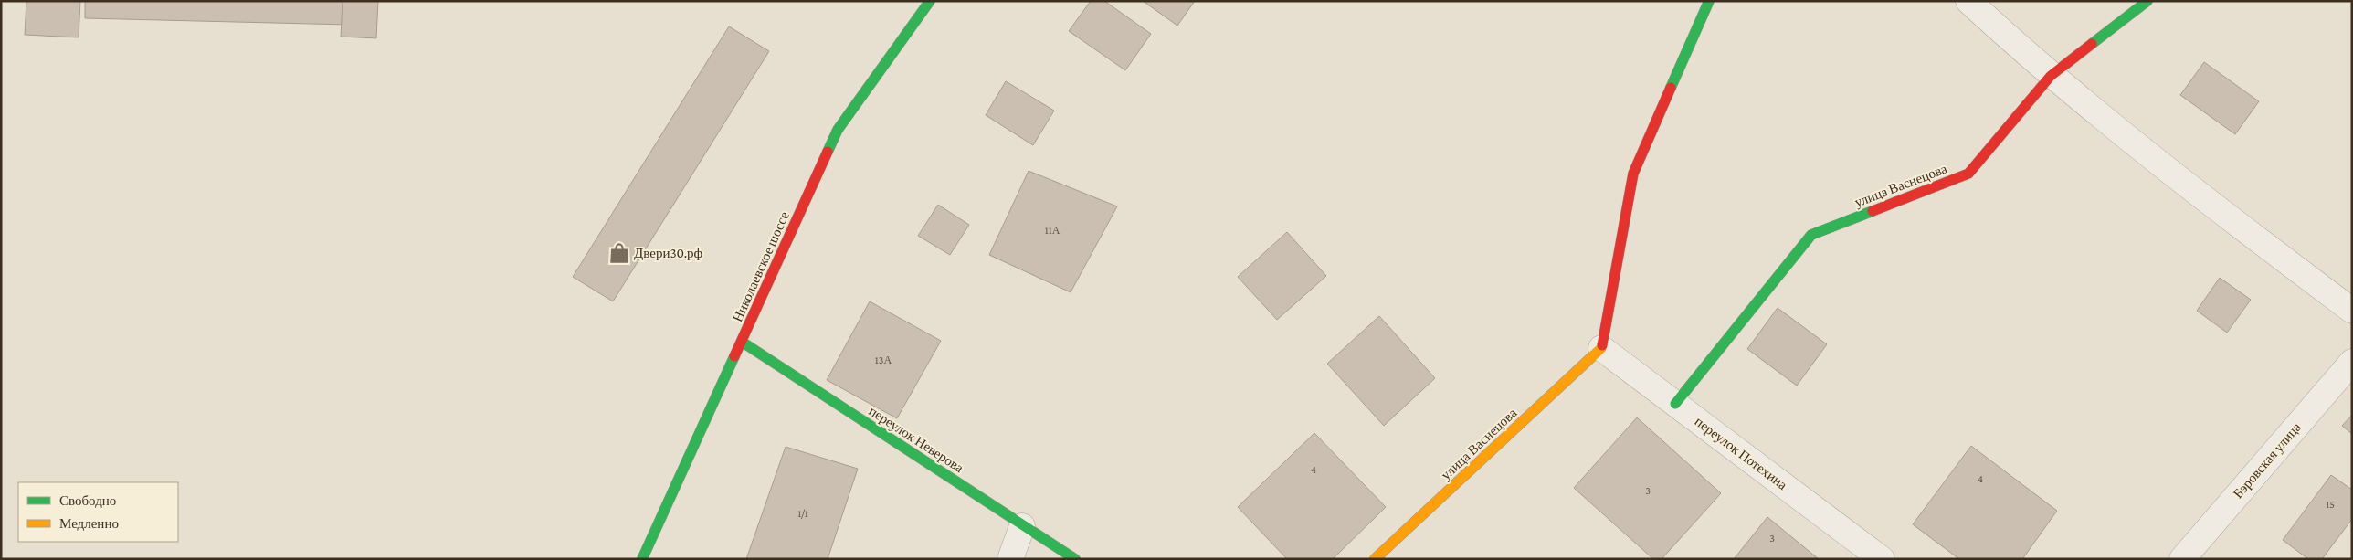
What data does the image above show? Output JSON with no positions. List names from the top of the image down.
{
  "streets": {
    "street": [
      "улица Васнецова",
      "Николаевское шоссе",
      "переулок Неверова",
      "переулок Потехина",
      "Бэровская улица"
    ]
  },
  "crossings": [
    ["улица Васнецова", "переулок Потехина"],
    ["Николаевское шоссе", "переулок Неверова"]
  ],
  "places": {
    "shop": ["Двери30.рф"]
  },
  "house_numbers": [
    "11А",
    "13А",
    "4",
    "4",
    "3",
    "15",
    "1/1",
    "3"
  ],
  "legend": ["Свободно", "Медленно"]
}
